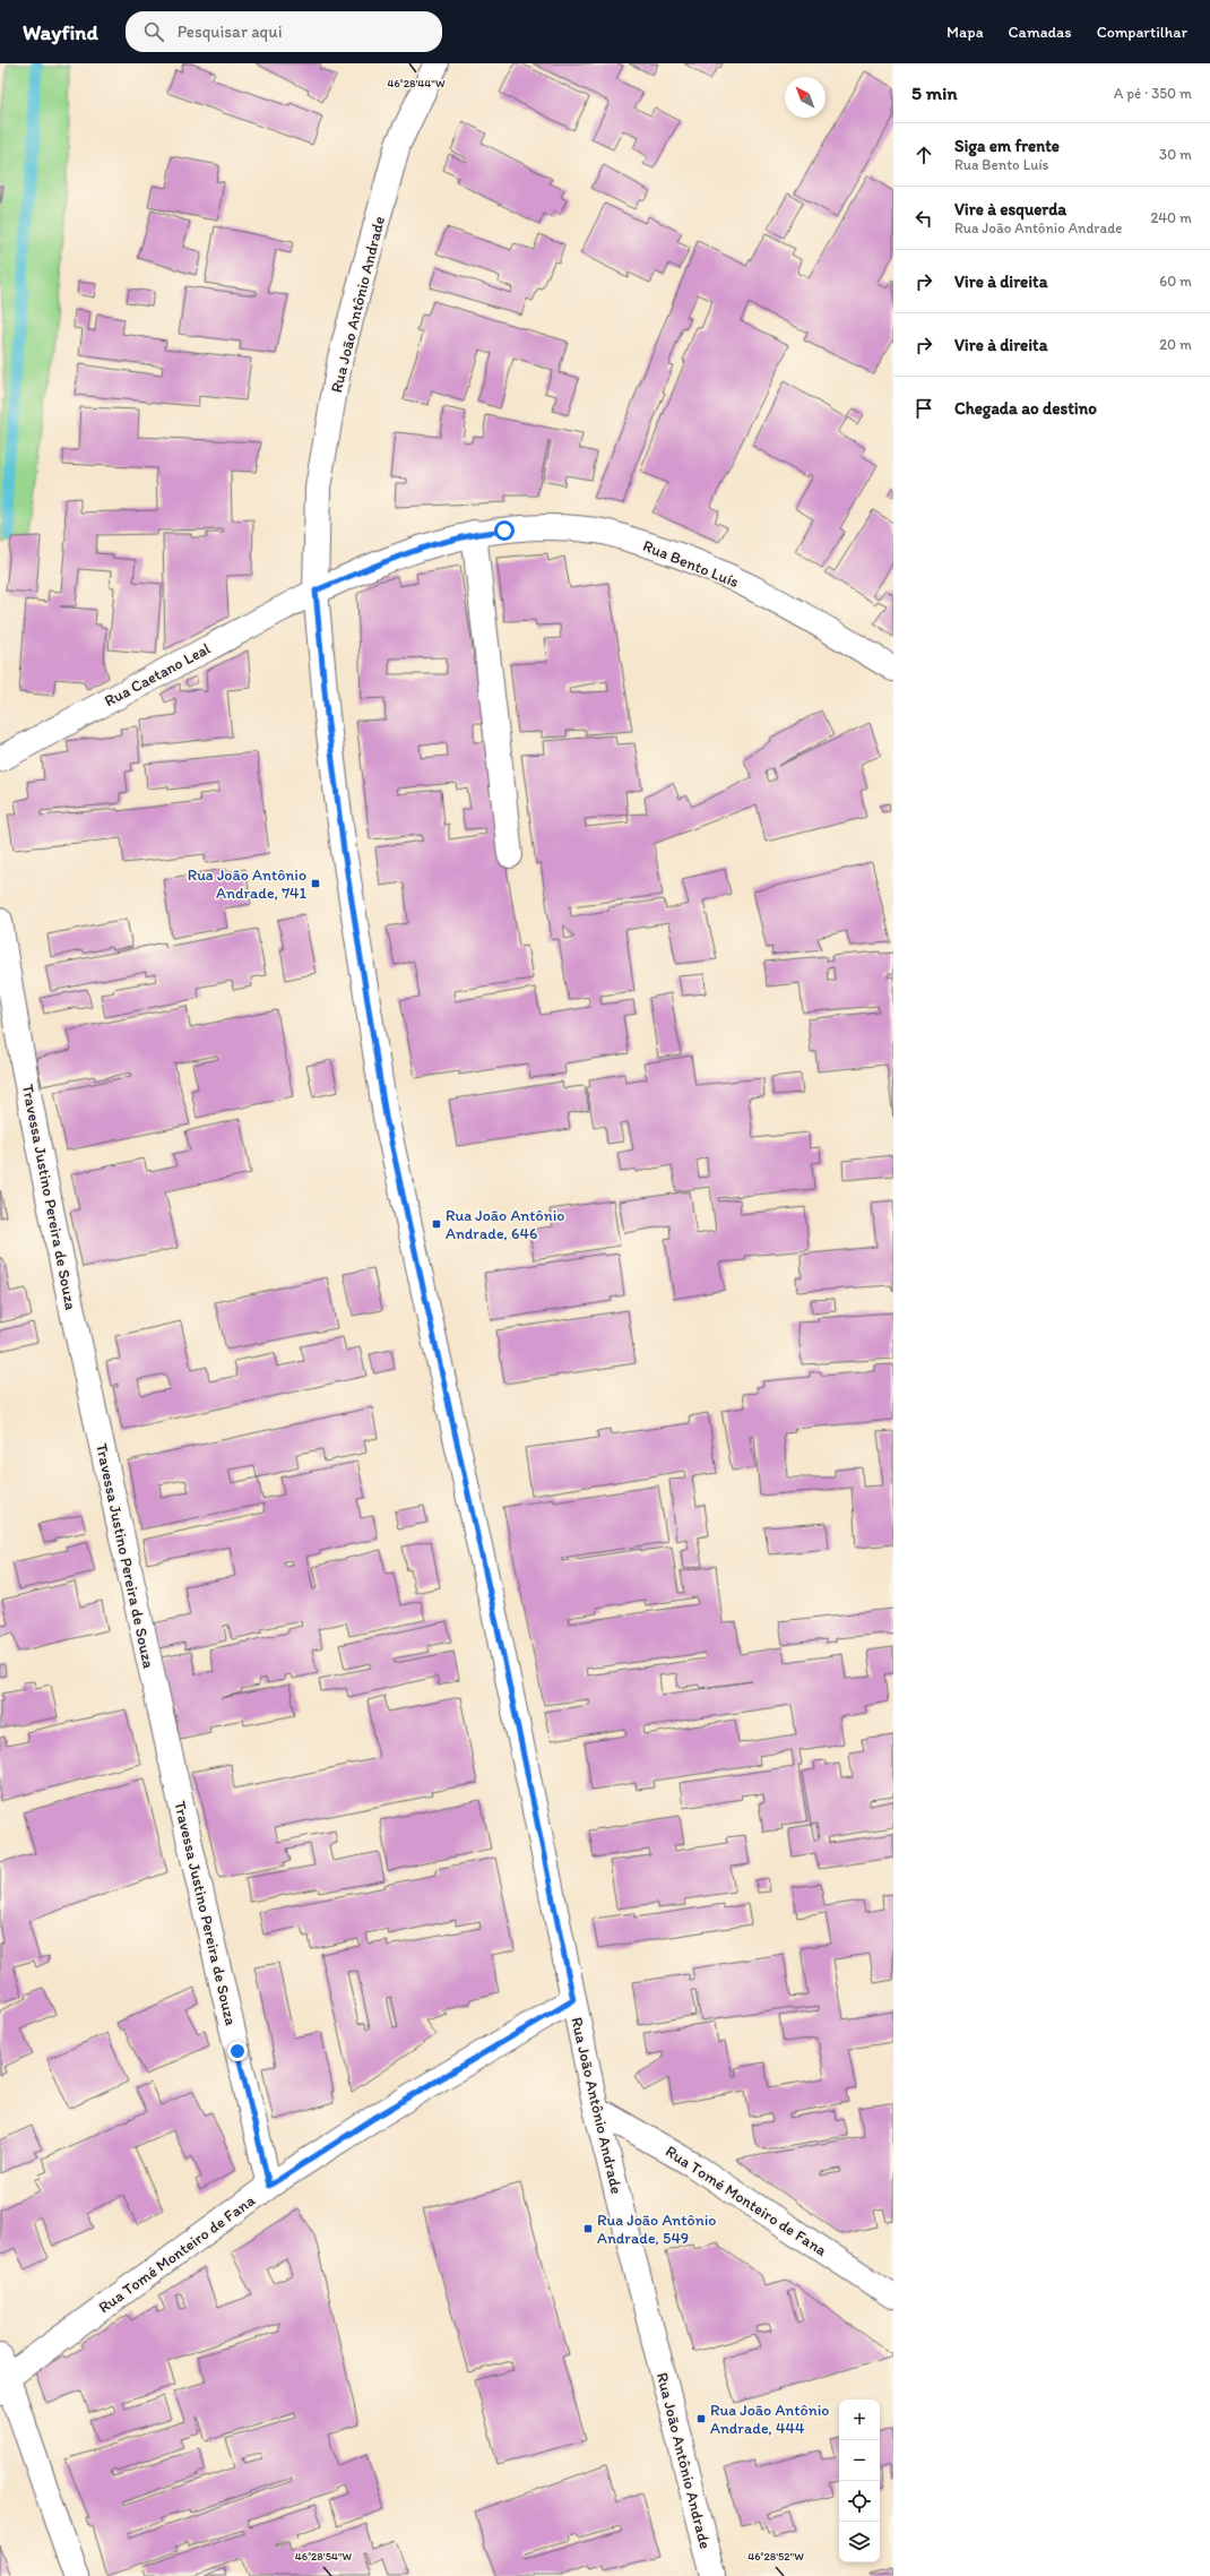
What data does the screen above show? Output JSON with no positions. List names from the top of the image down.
{
  "streets": {
    "street": [
      "Rua João Antônio Andrade",
      "Rua Bento Luís",
      "Rua Caetano Leal",
      "Travessa Justino Pereira de Souza",
      "Rua Tomé Monteiro de Fana"
    ]
  },
  "crossings": [
    ["Rua João Antônio Andrade", "Rua Bento Luís"],
    ["Rua João Antônio Andrade", "Rua Caetano Leal"],
    ["Rua João Antônio Andrade", "Rua Tomé Monteiro de Fana"],
    ["Rua Bento Luís", "Rua Caetano Leal"],
    ["Travessa Justino Pereira de Souza", "Rua Tomé Monteiro de Fana"]
  ],
  "places": {
    "transit": [
      "Rua João Antônio Andrade, 741",
      "Rua João Antônio Andrade, 646",
      "Rua João Antônio Andrade, 549",
      "Rua João Antônio Andrade, 444"
    ]
  },
  "north": "top left",
  "page": {
    "header": "Wayfind",
    "search": "Pesquisar aqui",
    "nav": ["Mapa", "Camadas", "Compartilhar"],
    "heading": ["5 min", "A pé · 350 m"],
    "list": [
      ["Siga em frente", "Rua Bento Luís", "30 m"],
      ["Vire à esquerda", "Rua João Antônio Andrade", "240 m"],
      ["Vire à direita", "60 m"],
      ["Vire à direita", "20 m"],
      "Chegada ao destino"
    ],
    "map_buttons": ["+", "−"]
  },
  "coordinates": ["46°28'44\"W", "46°28'54\"W", "46°28'52\"W"]
}
